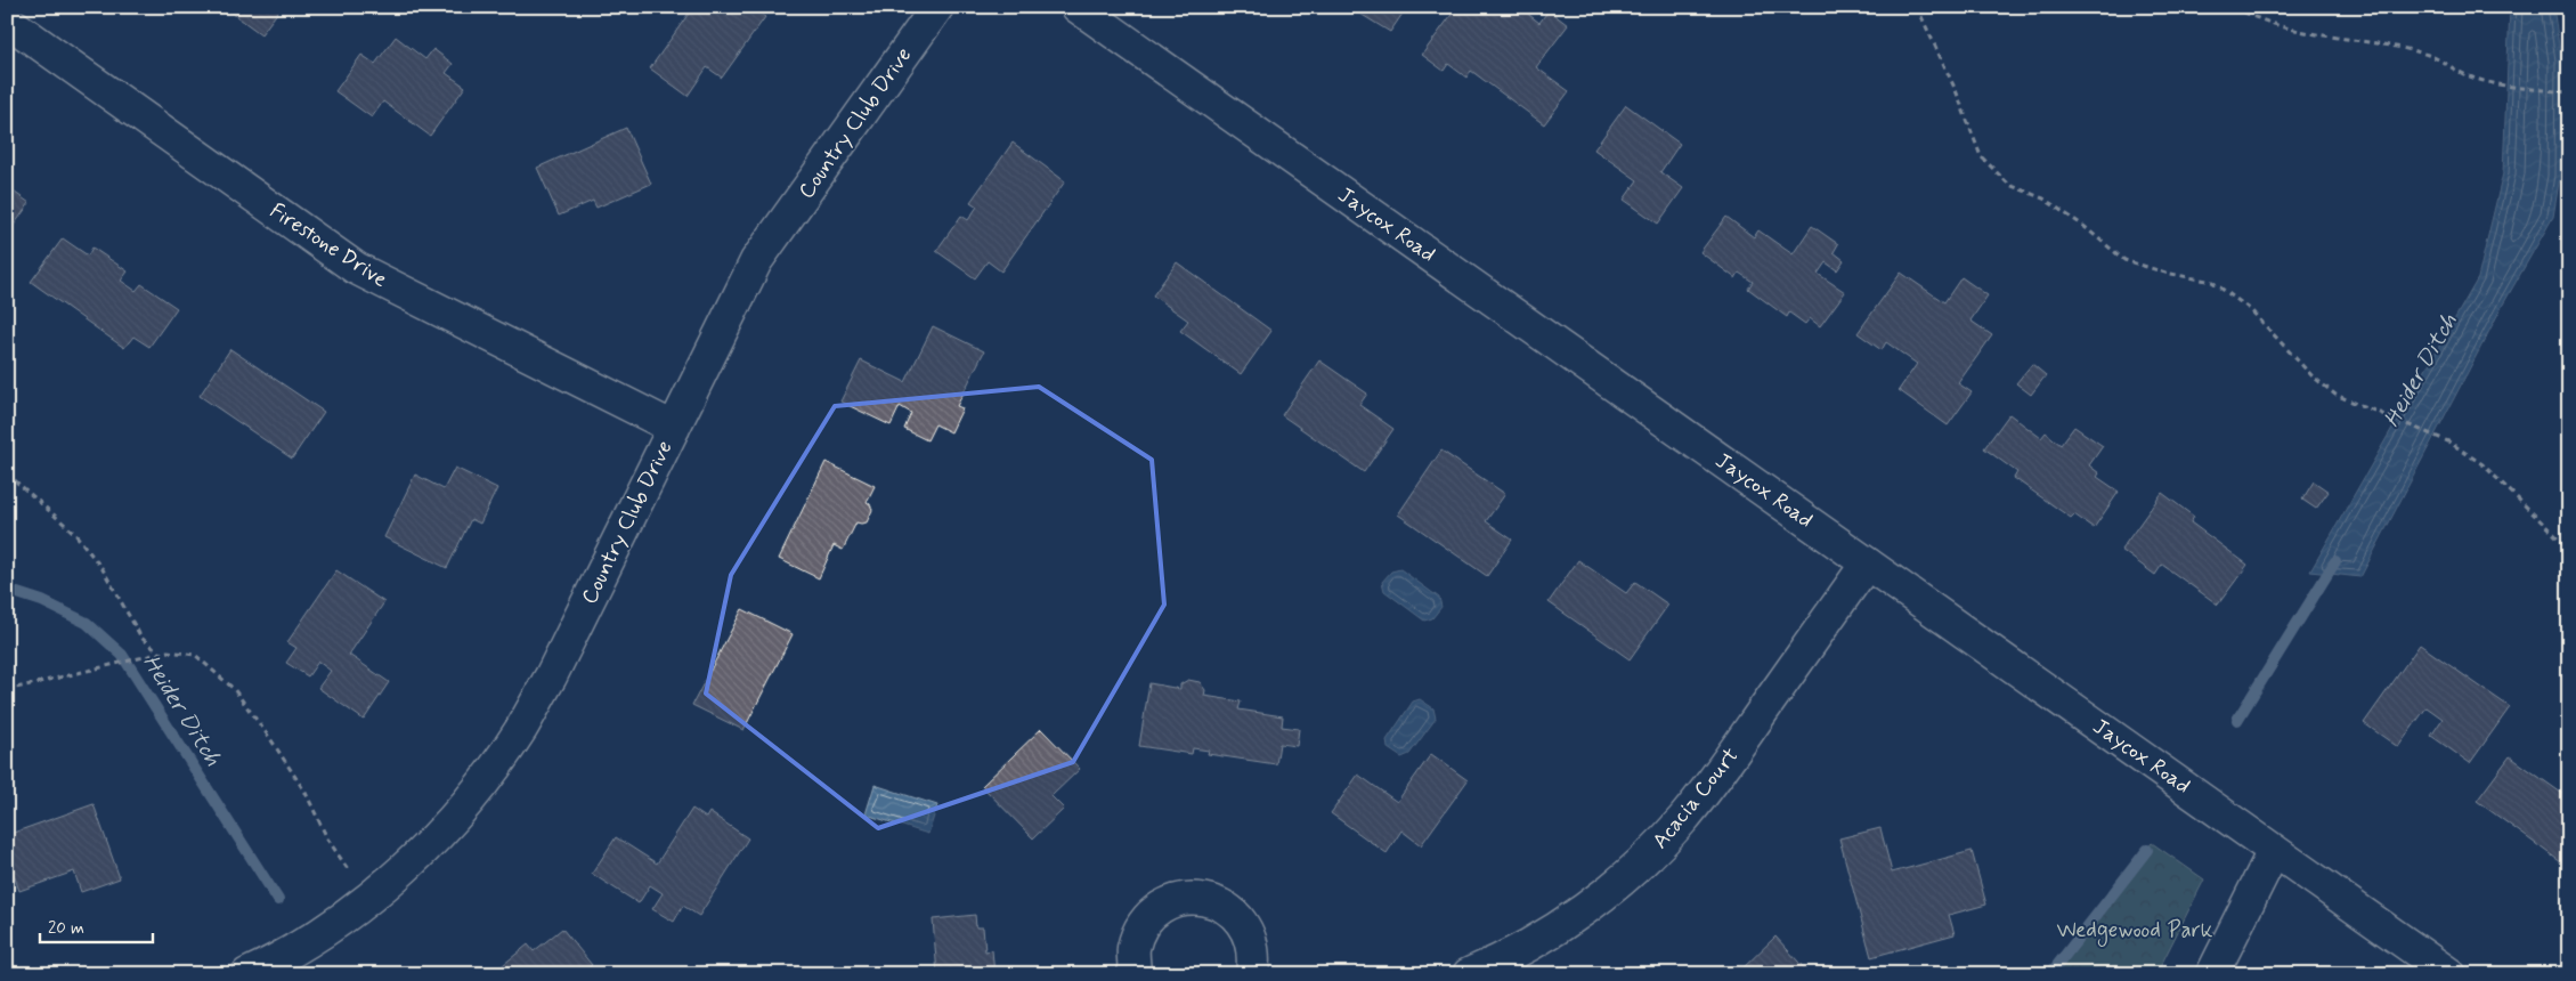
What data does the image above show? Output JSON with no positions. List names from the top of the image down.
{
  "streets": {
    "street": [
      "Country Club Drive",
      "Jaycox Road",
      "Firestone Drive",
      "Acacia Court"
    ]
  },
  "crossings": [
    ["Country Club Drive", "Firestone Drive"],
    ["Jaycox Road", "Acacia Court"]
  ],
  "water": ["Heider Ditch"],
  "parks": ["Wedgewood Park"],
  "scale_bar": "20 m"
}
